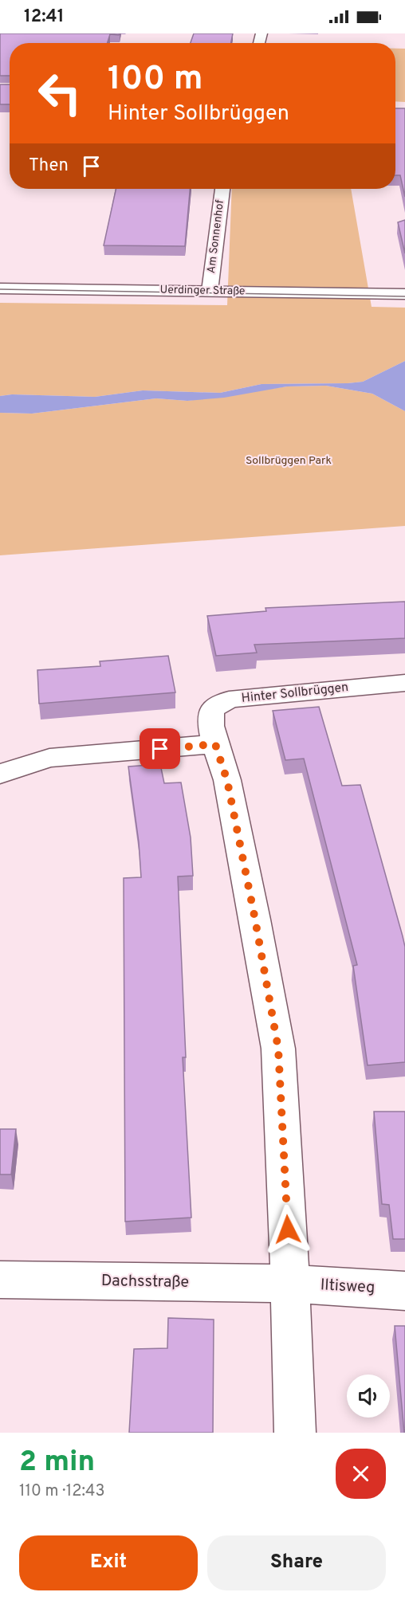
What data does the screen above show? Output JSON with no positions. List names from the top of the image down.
{
  "streets": {
    "street": [
      "Am Sonnenhof",
      "Uerdinger Straße",
      "Hinter Sollbrüggen",
      "Dachsstraße",
      "Iltisweg"
    ]
  },
  "crossings": [
    ["Am Sonnenhof", "Uerdinger Straße"],
    ["Dachsstraße", "Iltisweg"]
  ],
  "parks": ["Sollbrüggen Park"],
  "page": {
    "status": "12:41",
    "turn": ["100 m", "Hinter Sollbrüggen"],
    "then": "Then",
    "heading": ["2 min", "110 m · 12:43"],
    "buttons": ["Exit", "Share"]
  }
}
